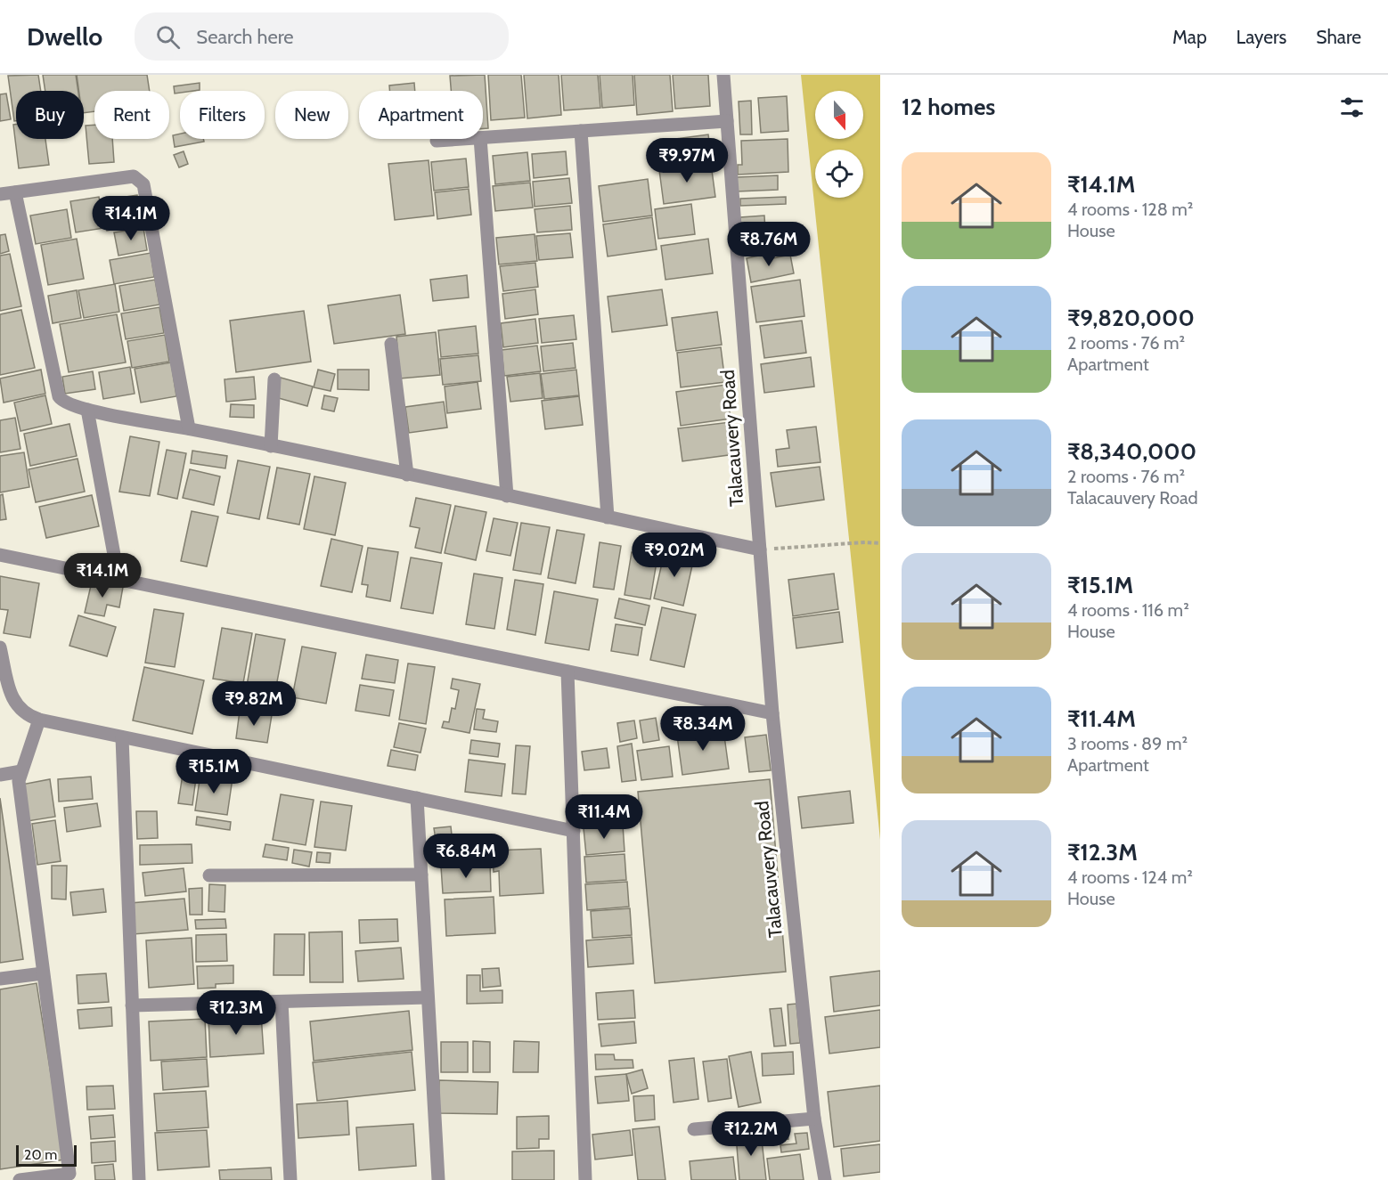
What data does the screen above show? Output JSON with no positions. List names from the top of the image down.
{
  "streets": {
    "street": ["Talacauvery Road"]
  },
  "scale_bar": "20 m",
  "north": "bottom",
  "page": {
    "header": "Dwello",
    "search": "Search here",
    "nav": ["Map", "Layers", "Share"],
    "heading": "12 homes",
    "chip": [
      "Buy",
      "Rent",
      "Filters",
      "New",
      "Apartment"
    ],
    "price": [
      "₹9.97M",
      "₹14.1M",
      "₹8.76M",
      "₹9.02M",
      "₹14.1M",
      "₹9.82M",
      "₹8.34M",
      "₹15.1M",
      "₹11.4M",
      "₹6.84M",
      "₹12.3M",
      "₹12.2M"
    ],
    "list": [
      {
        "name": "₹14.1M",
        "note": "4 rooms · 128 m² · House"
      },
      {
        "name": "₹9,820,000",
        "note": "2 rooms · 76 m² · Apartment"
      },
      {
        "name": "₹8,340,000",
        "note": "2 rooms · 76 m² · Talacauvery Road"
      },
      {
        "name": "₹15.1M",
        "note": "4 rooms · 116 m² · House"
      },
      {
        "name": "₹11.4M",
        "note": "3 rooms · 89 m² · Apartment"
      },
      {
        "name": "₹12.3M",
        "note": "4 rooms · 124 m² · House"
      }
    ],
    "scale": "20 m"
  }
}
